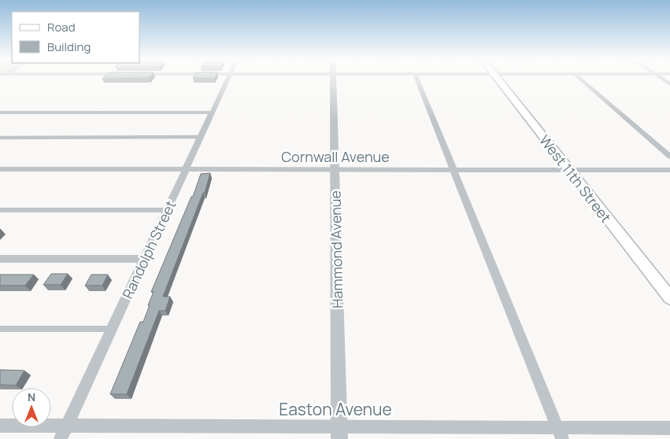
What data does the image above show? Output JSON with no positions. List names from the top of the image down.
{
  "streets": {
    "main road": ["West 11th Street"],
    "street": [
      "Cornwall Avenue",
      "Randolph Street",
      "Hammond Avenue",
      "Easton Avenue"
    ]
  },
  "crossings": [
    ["Cornwall Avenue", "West 11th Street"],
    ["Cornwall Avenue", "Randolph Street"],
    ["Cornwall Avenue", "Hammond Avenue"],
    ["Randolph Street", "Easton Avenue"],
    ["Hammond Avenue", "Easton Avenue"]
  ],
  "legend": ["Road", "Building"],
  "north": "top"
}
